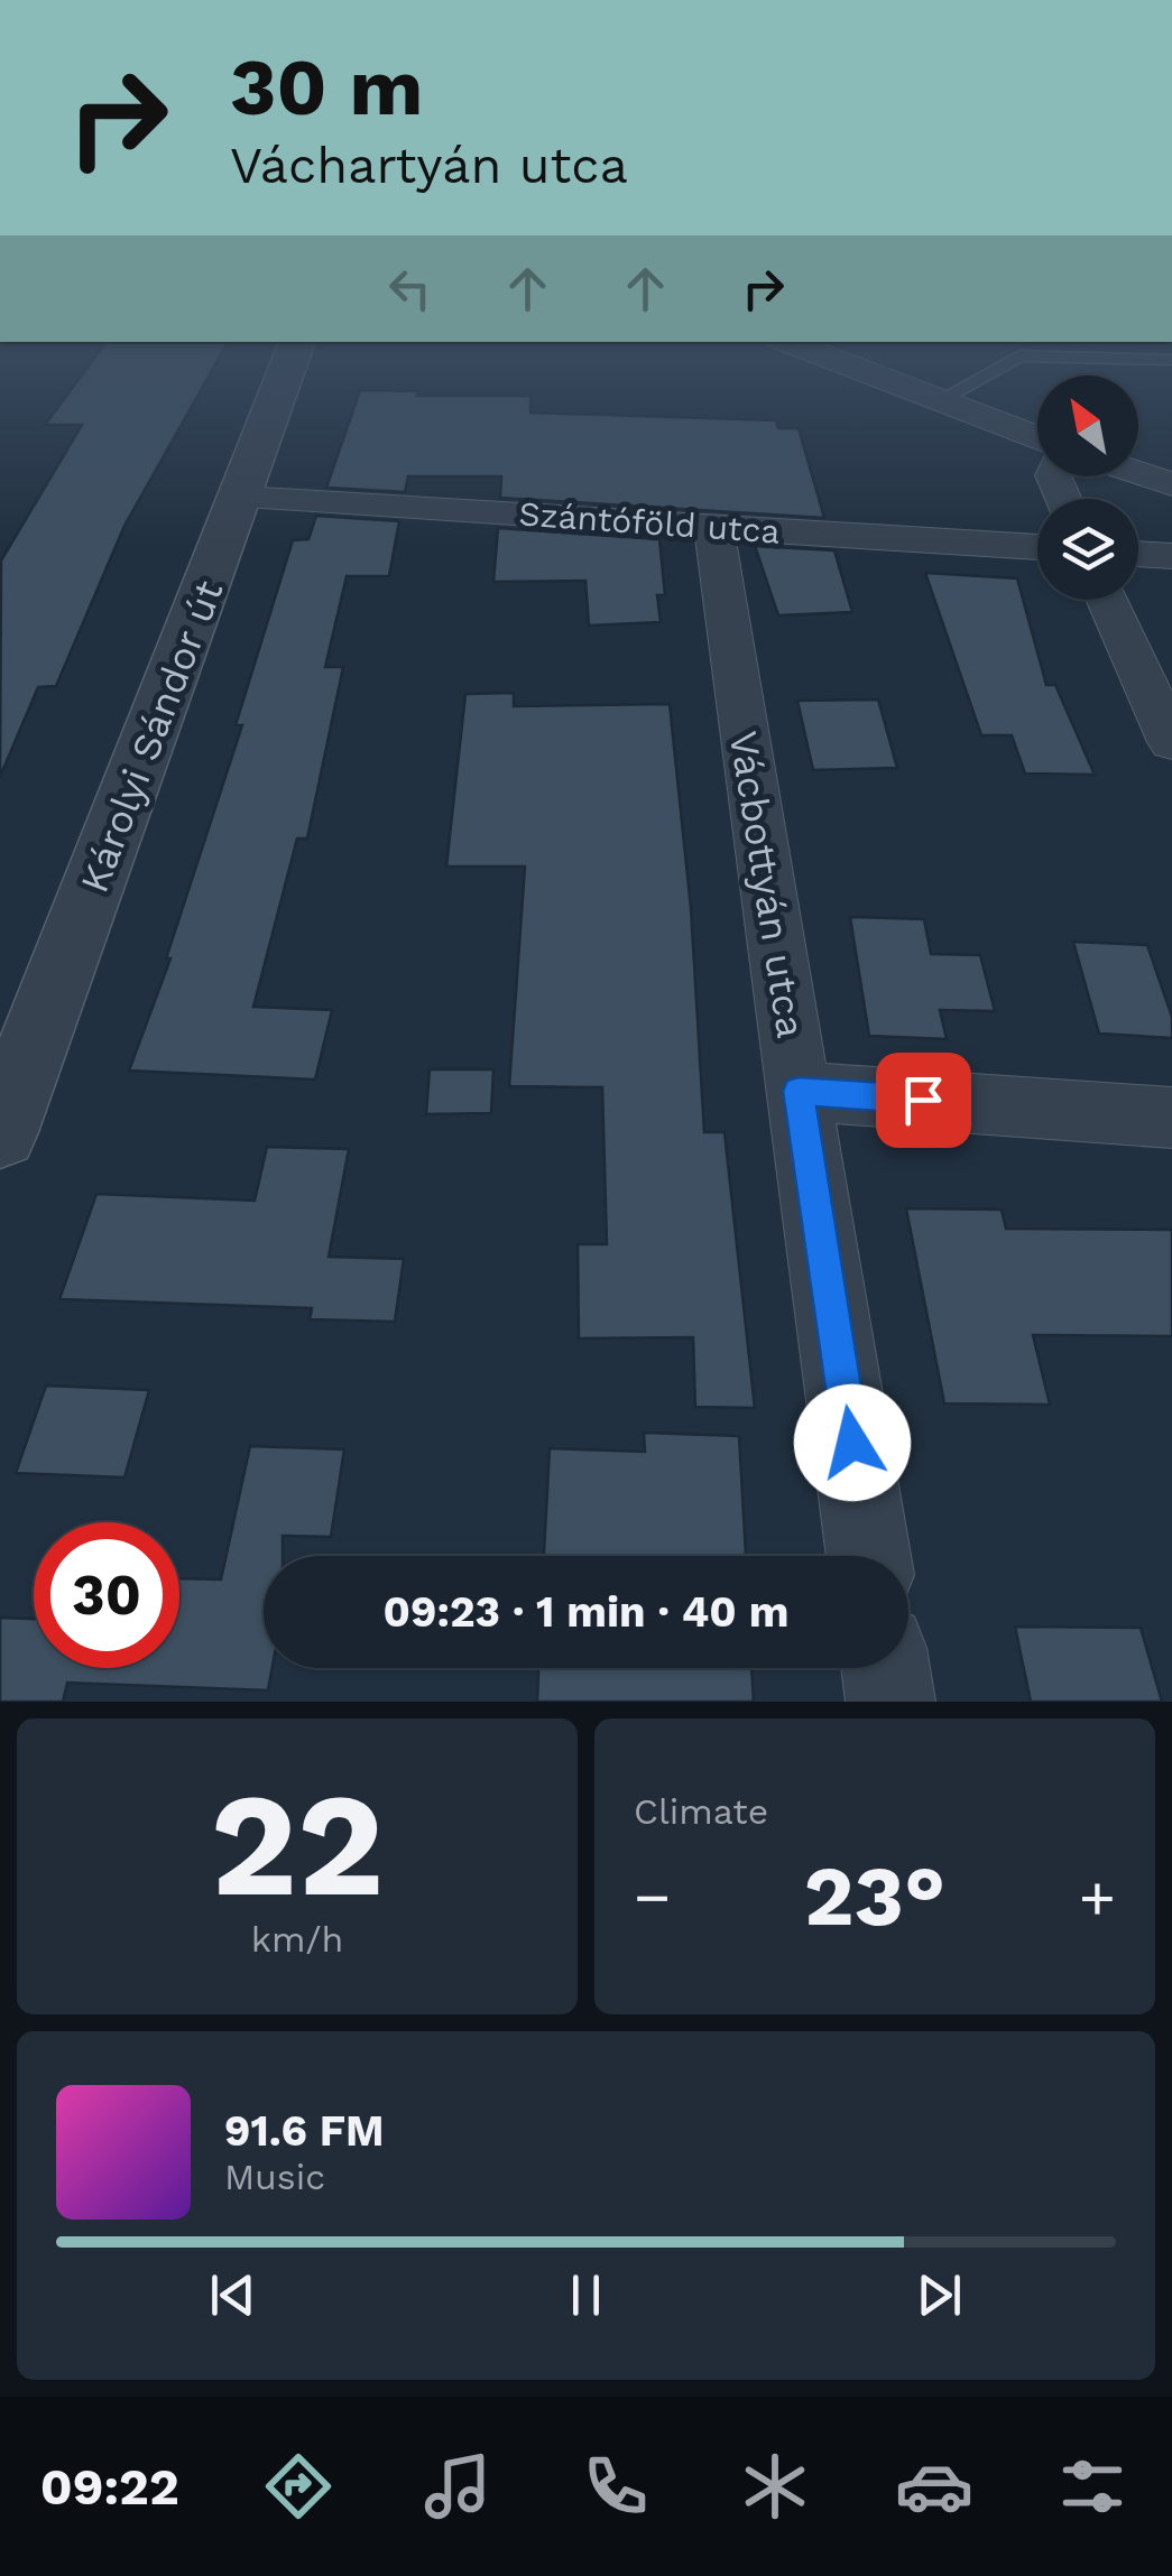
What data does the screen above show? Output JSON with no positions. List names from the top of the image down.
{
  "streets": {
    "street": ["Szántóföld utca", "Károlyi Sándor út", "Vácbottyán utca"]
  },
  "crossings": [
    ["Szántóföld utca", "Károlyi Sándor út"],
    ["Szántóföld utca", "Vácbottyán utca"]
  ],
  "north": "top left",
  "page": {
    "turn": ["30 m", "Váchartyán utca"],
    "limit": "30",
    "trip": "09:23 · 1 min · 40 m",
    "tile": [
      ["22", "km/h"],
      "Climate"
    ],
    "heat": ["−", "23°", "+"],
    "song": ["91.6 FM", "Music"],
    "tabs": "09:22"
  }
}
